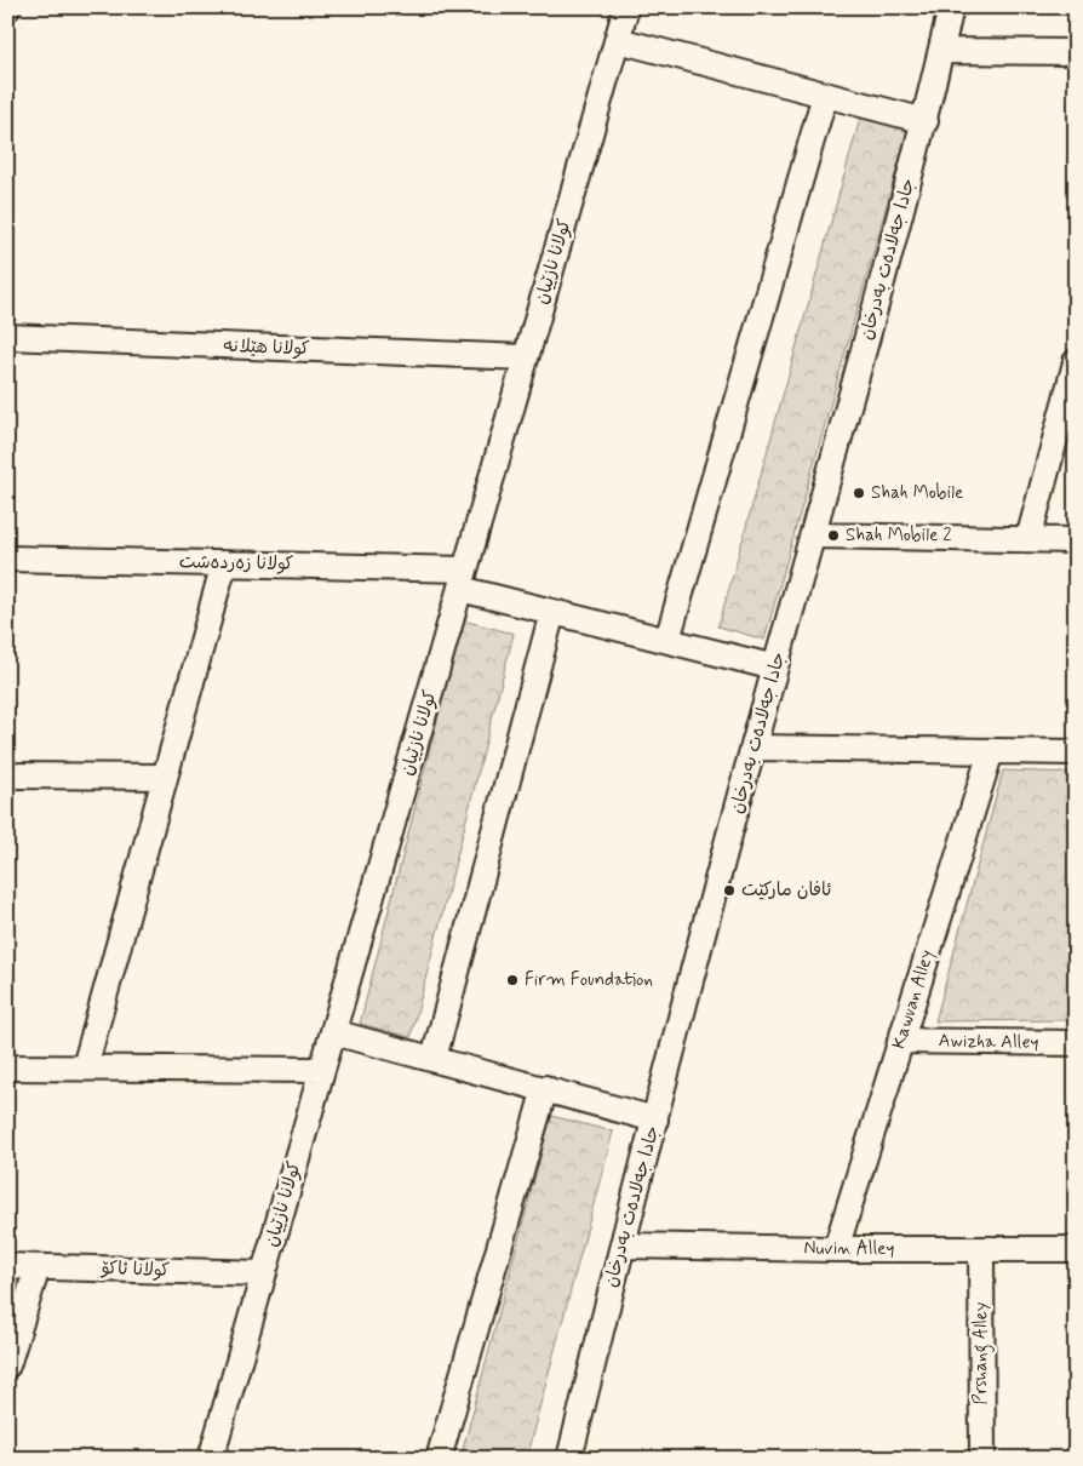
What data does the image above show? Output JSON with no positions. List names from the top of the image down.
{
  "streets": {
    "street": [
      "جادا جەلادەت بەدرخان",
      "کولانا نازێیان",
      "کولانا هێلانە",
      "کولانا زەردەشت",
      "Kawvan Alley",
      "Awizha Alley",
      "Nuvin Alley",
      "کولانا ئاکۆ",
      "Prshang Alley"
    ]
  },
  "crossings": [
    ["جادا جەلادەت بەدرخان", "کولانا زەردەشت"],
    ["جادا جەلادەت بەدرخان", "Nuvin Alley"],
    ["کولانا نازێیان", "کولانا هێلانە"],
    ["کولانا نازێیان", "کولانا زەردەشت"],
    ["کولانا نازێیان", "کولانا ئاکۆ"],
    ["Kawvan Alley", "Awizha Alley"],
    ["Kawvan Alley", "Nuvin Alley"],
    ["Nuvin Alley", "Prshang Alley"]
  ],
  "places": [
    "Shah Mobile",
    "Shah Mobile 2",
    "ئافان مارکێت",
    "Firm Foundation"
  ]
}
